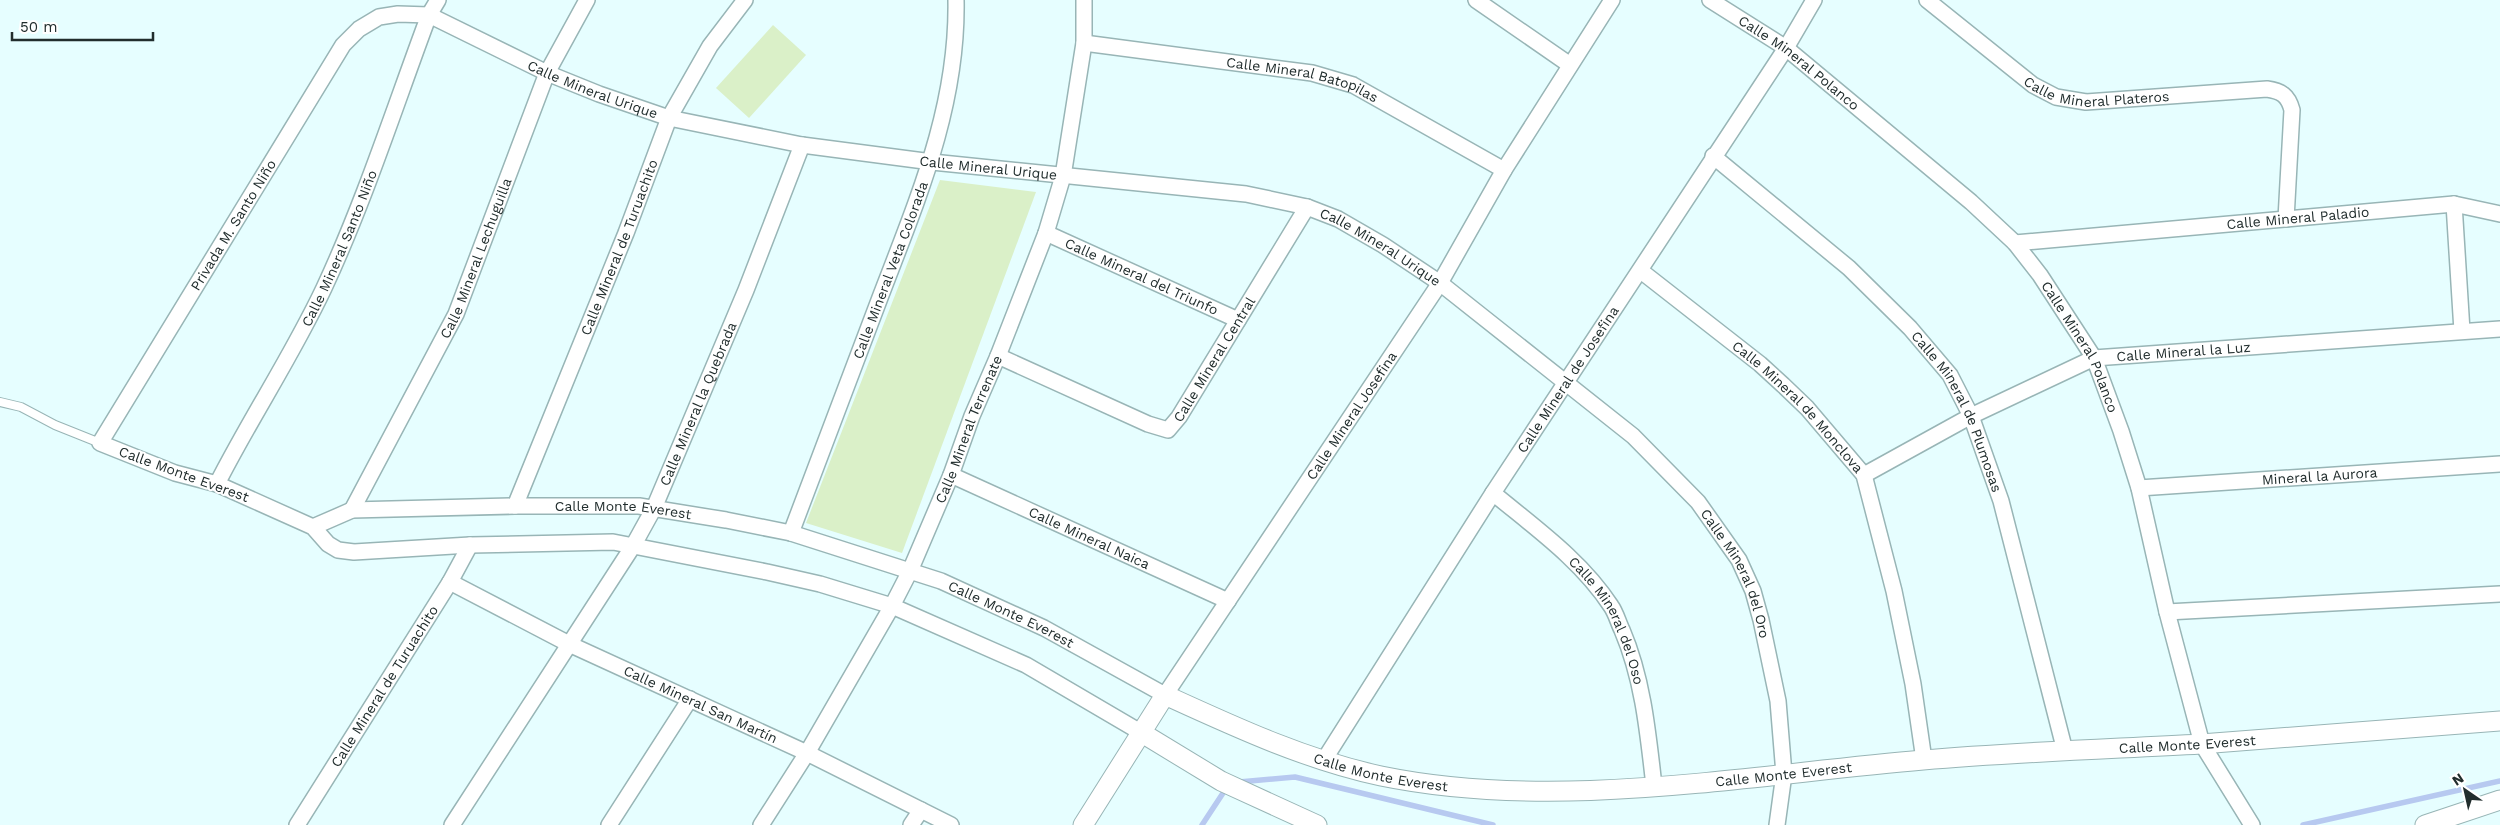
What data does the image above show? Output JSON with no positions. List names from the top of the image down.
{
  "streets": {
    "street": [
      "Calle Mineral Polanco",
      "Calle Mineral Batopilas",
      "Calle Mineral Plateros",
      "Calle Mineral Urique",
      "Calle Mineral Paladio",
      "Privada M. Santo Niño",
      "Calle Mineral Santo Niño",
      "Calle Mineral de Turuachito",
      "Calle Mineral Lechuguilla",
      "Calle Mineral Veta Colorada",
      "Calle Mineral del Triunfo",
      "Calle Mineral la Luz",
      "Calle Mineral Central",
      "Calle Mineral de Josefina",
      "Calle Mineral la Quebrada",
      "Calle Mineral de Monclova",
      "Calle Mineral de Plumosas",
      "Calle Mineral Josefina",
      "Calle Mineral Terrenate",
      "Calle Monte Everest",
      "Mineral la Aurora",
      "Calle Mineral Naica",
      "Calle Mineral del Oro",
      "Calle Mineral del Oso",
      "Calle Mineral San Martín"
    ]
  },
  "crossings": [
    ["Calle Mineral Polanco", "Calle Mineral Paladio"],
    ["Calle Mineral Polanco", "Calle Mineral la Luz"],
    ["Calle Mineral Polanco", "Calle Mineral de Josefina"],
    ["Calle Mineral Polanco", "Calle Monte Everest"],
    ["Calle Mineral Polanco", "Mineral la Aurora"],
    ["Calle Mineral Batopilas", "Calle Mineral Josefina"],
    ["Calle Mineral Batopilas", "Calle Mineral Terrenate"],
    ["Calle Mineral Plateros", "Calle Mineral Paladio"],
    ["Calle Mineral Urique", "Privada M. Santo Niño"],
    ["Calle Mineral Urique", "Calle Mineral Santo Niño"],
    ["Calle Mineral Urique", "Calle Mineral de Turuachito"],
    ["Calle Mineral Urique", "Calle Mineral Lechuguilla"],
    ["Calle Mineral Urique", "Calle Mineral Veta Colorada"],
    ["Calle Mineral Urique", "Calle Mineral Central"],
    ["Calle Mineral Urique", "Calle Mineral de Josefina"],
    ["Calle Mineral Urique", "Calle Mineral la Quebrada"],
    ["Calle Mineral Urique", "Calle Mineral Josefina"],
    ["Calle Mineral Urique", "Calle Mineral Terrenate"],
    ["Calle Mineral Urique", "Calle Mineral del Oro"],
    ["Privada M. Santo Niño", "Calle Monte Everest"],
    ["Calle Mineral Santo Niño", "Calle Monte Everest"],
    ["Calle Mineral de Turuachito", "Calle Monte Everest"],
    ["Calle Mineral de Turuachito", "Calle Mineral San Martín"],
    ["Calle Mineral Lechuguilla", "Calle Monte Everest"],
    ["Calle Mineral Veta Colorada", "Calle Monte Everest"],
    ["Calle Mineral del Triunfo", "Calle Mineral Central"],
    ["Calle Mineral del Triunfo", "Calle Mineral Terrenate"],
    ["Calle Mineral la Luz", "Calle Mineral de Monclova"],
    ["Calle Mineral la Luz", "Calle Mineral de Plumosas"],
    ["Calle Mineral Central", "Calle Mineral Terrenate"],
    ["Calle Mineral de Josefina", "Calle Mineral de Monclova"],
    ["Calle Mineral de Josefina", "Calle Mineral de Plumosas"],
    ["Calle Mineral de Josefina", "Calle Monte Everest"],
    ["Calle Mineral de Josefina", "Calle Mineral del Oro"],
    ["Calle Mineral de Josefina", "Calle Mineral del Oso"],
    ["Calle Mineral la Quebrada", "Calle Monte Everest"],
    ["Calle Mineral la Quebrada", "Calle Mineral San Martín"],
    ["Calle Mineral de Monclova", "Calle Monte Everest"],
    ["Calle Mineral de Plumosas", "Calle Monte Everest"],
    ["Calle Mineral Josefina", "Calle Monte Everest"],
    ["Calle Mineral Josefina", "Calle Mineral Naica"],
    ["Calle Mineral Terrenate", "Calle Monte Everest"],
    ["Calle Mineral Terrenate", "Calle Mineral Naica"],
    ["Calle Mineral Terrenate", "Calle Mineral San Martín"],
    ["Calle Monte Everest", "Calle Mineral del Oro"],
    ["Calle Monte Everest", "Calle Mineral del Oso"]
  ],
  "scale_bar": "50 m",
  "north": "top left"
}
